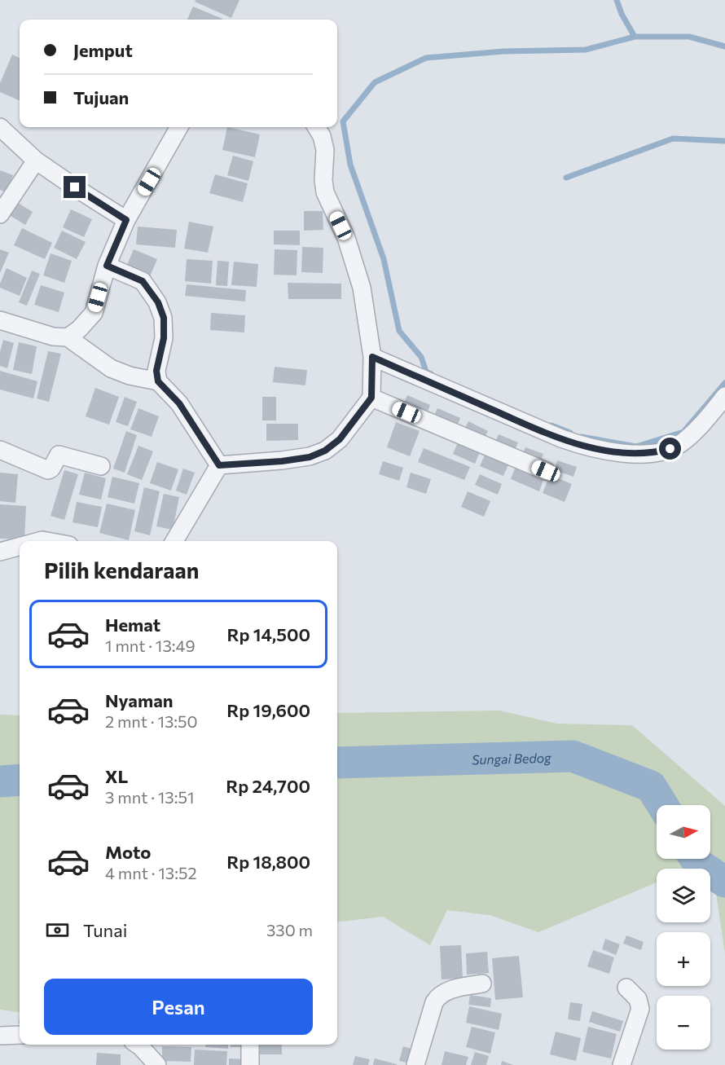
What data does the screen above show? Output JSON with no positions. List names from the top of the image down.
{
  "water": ["Sungai Bedog"],
  "north": "right",
  "page": {
    "banner": ["Jemput", "Tujuan"],
    "heading": "Pilih kendaraan",
    "list": [
      {
        "name": "Hemat",
        "note": "1 mnt · 13:49",
        "value": "Rp 14,500"
      },
      {
        "name": "Nyaman",
        "note": "2 mnt · 13:50",
        "value": "Rp 19,600"
      },
      {
        "name": "XL",
        "note": "3 mnt · 13:51",
        "value": "Rp 24,700"
      },
      {
        "name": "Moto",
        "note": "4 mnt · 13:52",
        "value": "Rp 18,800"
      }
    ],
    "map_buttons": ["+", "−"],
    "pay": ["Tunai", "330 m"],
    "buttons": "Pesan"
  }
}
